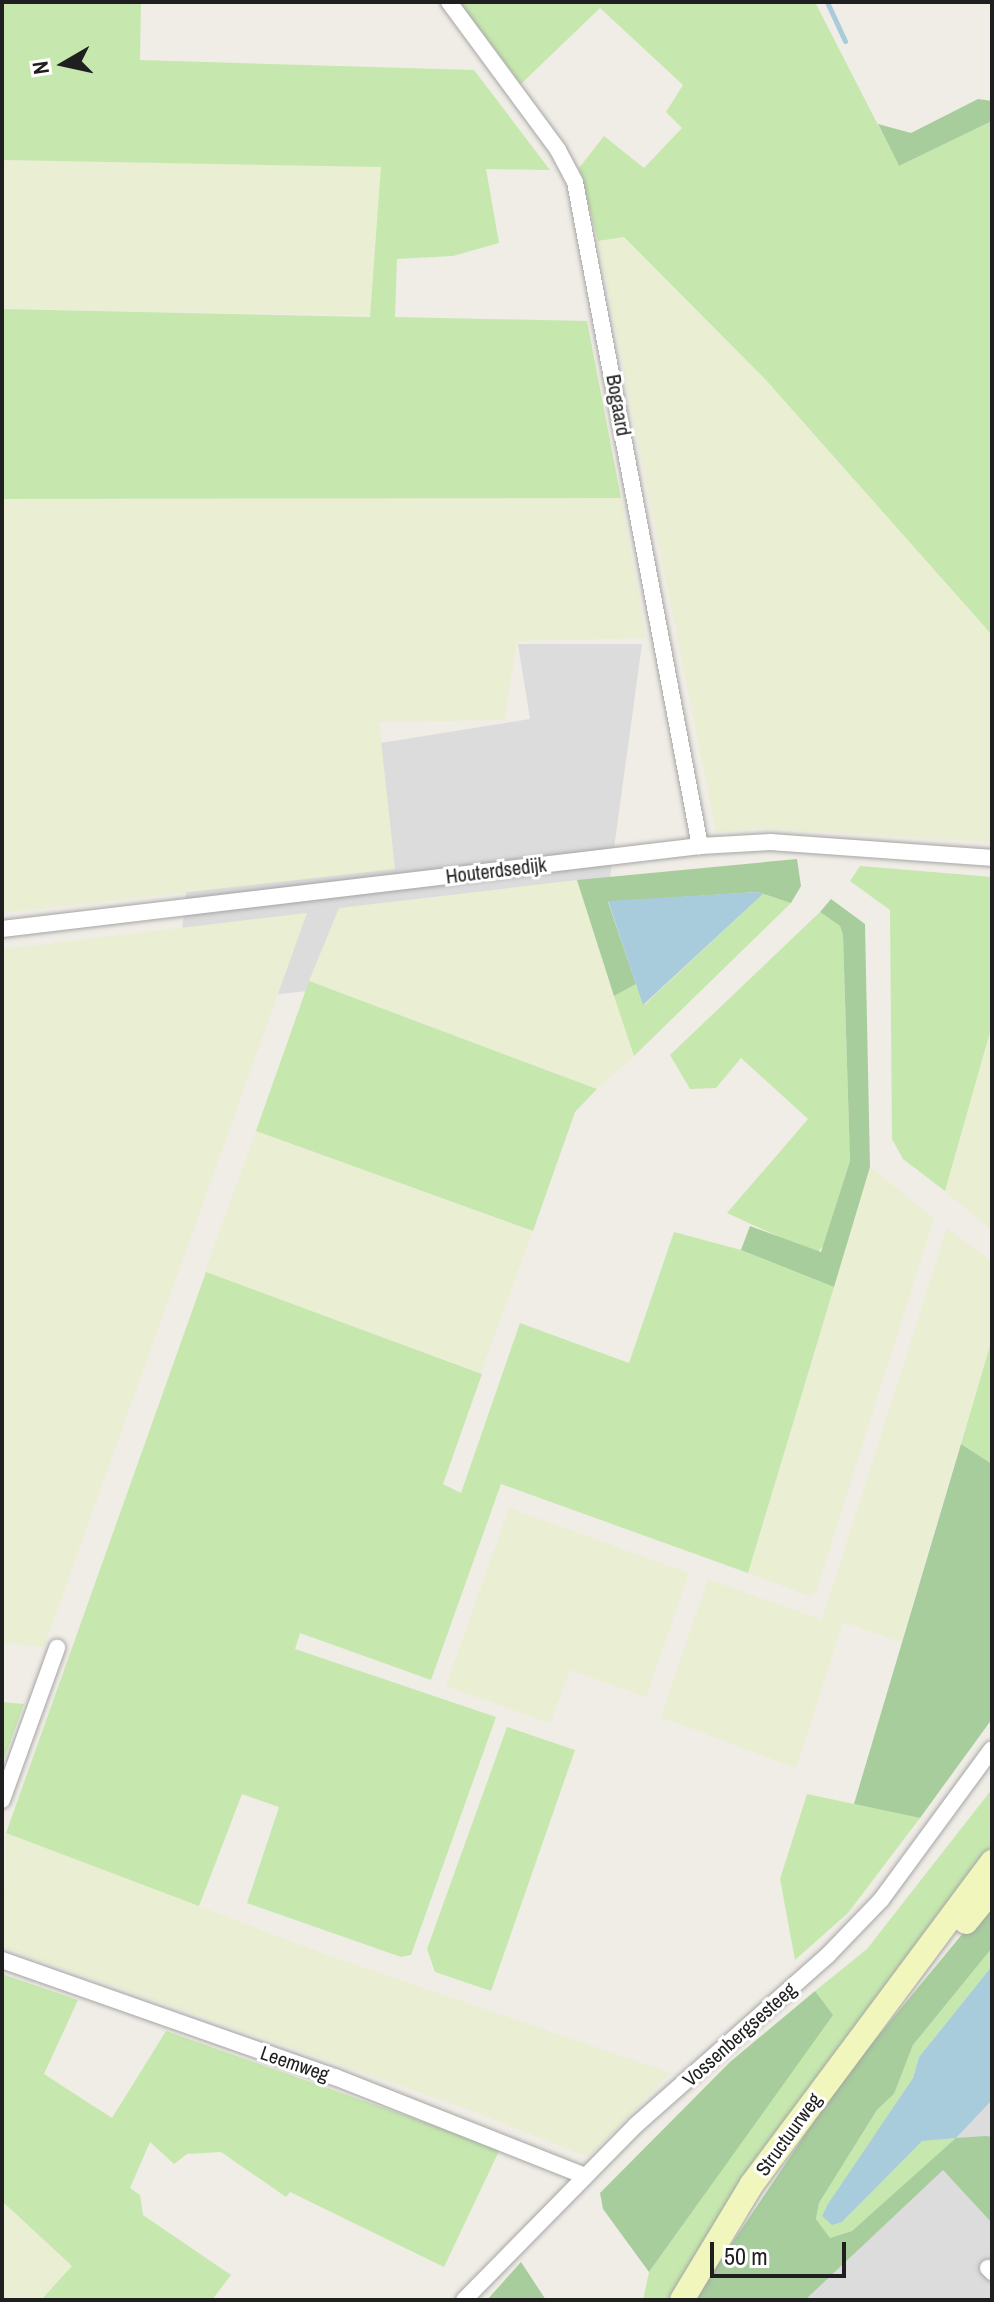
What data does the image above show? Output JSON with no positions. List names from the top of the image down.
{
  "streets": {
    "main road": ["Structuurweg"],
    "street": [
      "Bogaard",
      "Houterdsedijk",
      "Vossenbergsesteeg",
      "Leemweg"
    ]
  },
  "crossings": [
    ["Bogaard", "Houterdsedijk"],
    ["Vossenbergsesteeg", "Leemweg"]
  ],
  "scale_bar": "50 m",
  "north": "left"
}
